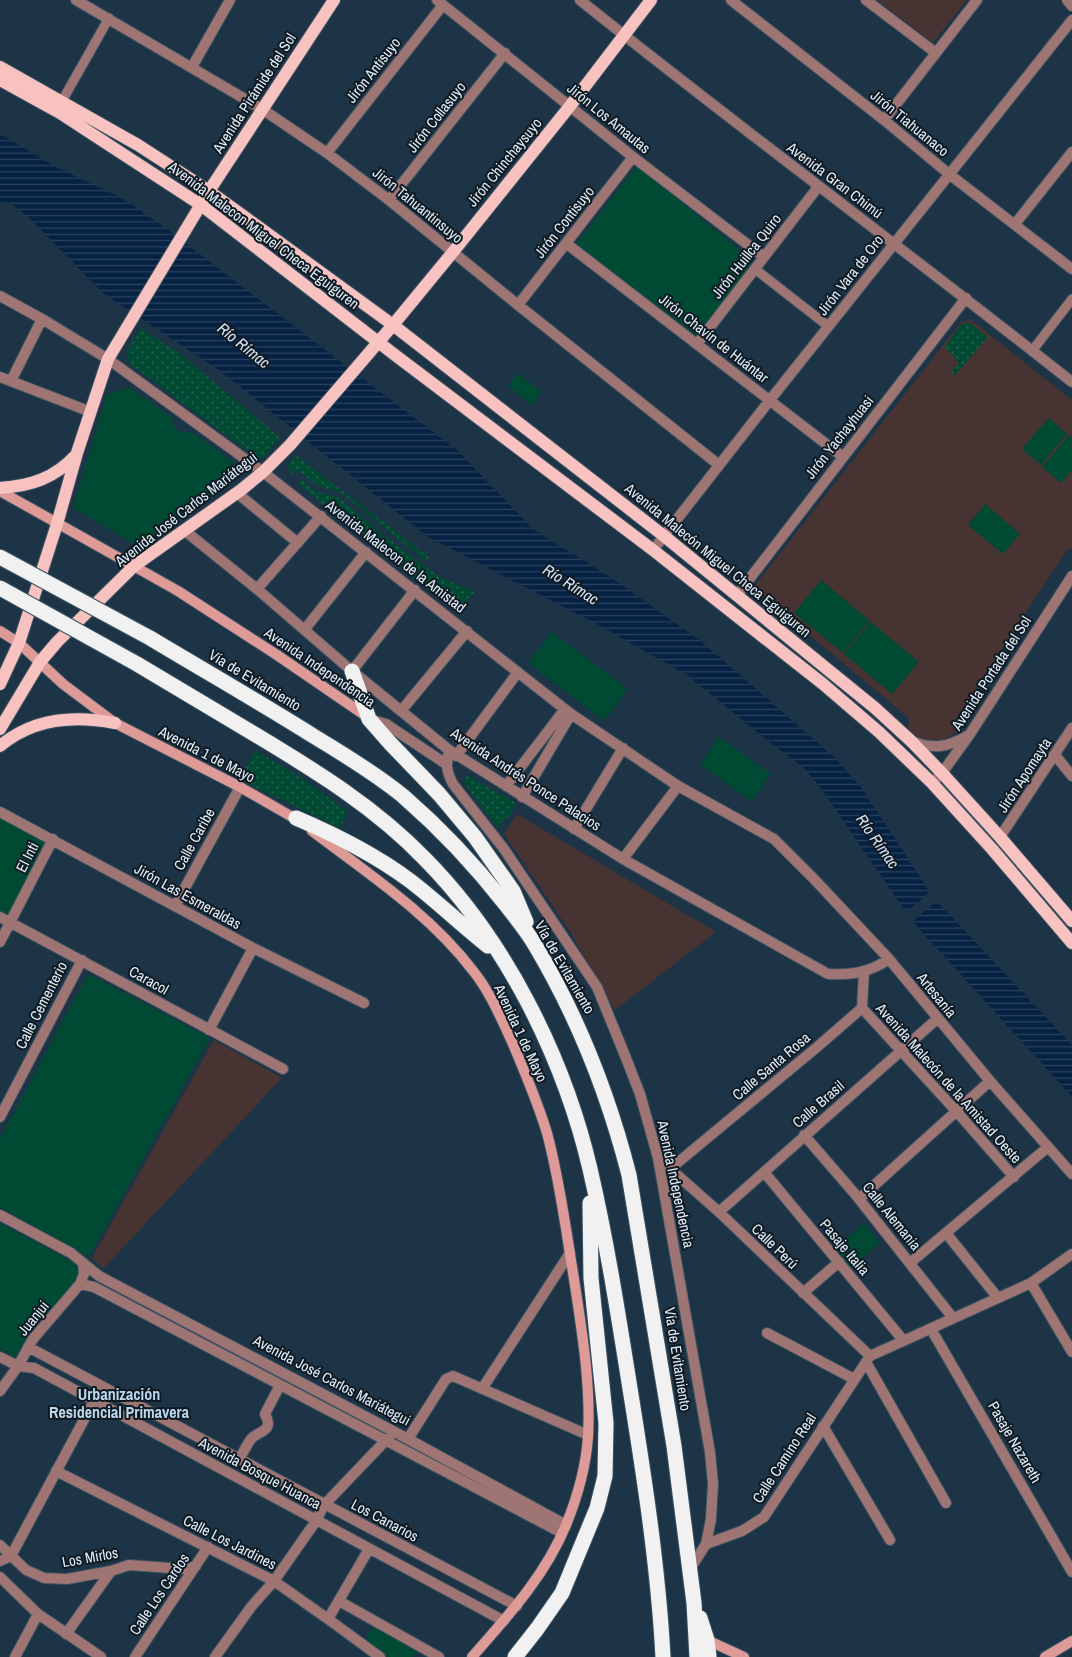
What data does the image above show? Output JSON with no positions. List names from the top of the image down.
{
  "streets": {
    "highway": ["Vía de Evitamiento"],
    "main road": [
      "Avenida Pirámide del Sol",
      "Jirón Chinchaysuyo",
      "Avenida Malecon Miguel Checa Eguiguren",
      "Avenida José Carlos Mariátegui",
      "Avenida Malecón Miguel Checa Eguiguren",
      "Avenida Independencia",
      "Avenida 1 de Mayo"
    ],
    "street": [
      "Jirón Antisuyo",
      "Jirón Collasuyo",
      "Jirón Los Amautas",
      "Jirón Tiahuanaco",
      "Avenida Gran Chimú",
      "Jirón Tahuantinsuyo",
      "Jirón Contisuyo",
      "Jirón Huillca Quiro",
      "Jirón Vara de Oro",
      "Jirón Chavín de Huántar",
      "Jirón Yachayhuasi",
      "Avenida Malecon de la Amistad",
      "Avenida Portada del Sol",
      "Jirón Apomayta",
      "Avenida Andrés Ponce Palacios",
      "Calle Caribe",
      "El Inti",
      "Jirón Las Esmeraldas",
      "Caracol",
      "Artesanía",
      "Calle Cementerio",
      "Calle Santa Rosa",
      "Avenida Malecón de la Amistad Oeste",
      "Calle Brasil",
      "Calle Alemania",
      "Calle Perú",
      "Pasaje Italia",
      "Juanjui",
      "Pasaje Nazareth",
      "Calle Camino Real",
      "Avenida Bosque Huanca",
      "Los Canarios",
      "Calle Los Jardines",
      "Los Mirlos",
      "Calle Los Cardos"
    ]
  },
  "crossings": [
    ["Jirón Antisuyo", "Jirón Los Amautas"],
    ["Jirón Antisuyo", "Jirón Tahuantinsuyo"],
    ["Avenida Pirámide del Sol", "Jirón Tahuantinsuyo"],
    ["Avenida Pirámide del Sol", "Avenida Malecon Miguel Checa Eguiguren"],
    ["Jirón Collasuyo", "Jirón Los Amautas"],
    ["Jirón Collasuyo", "Jirón Tahuantinsuyo"],
    ["Jirón Los Amautas", "Jirón Chinchaysuyo"],
    ["Jirón Los Amautas", "Jirón Contisuyo"],
    ["Jirón Los Amautas", "Jirón Huillca Quiro"],
    ["Jirón Tiahuanaco", "Jirón Vara de Oro"],
    ["Jirón Chinchaysuyo", "Avenida Gran Chimú"],
    ["Jirón Chinchaysuyo", "Jirón Tahuantinsuyo"],
    ["Jirón Chinchaysuyo", "Avenida Malecon Miguel Checa Eguiguren"],
    ["Jirón Chinchaysuyo", "Avenida José Carlos Mariátegui"],
    ["Jirón Chinchaysuyo", "Avenida Malecón Miguel Checa Eguiguren"],
    ["Avenida Gran Chimú", "Jirón Huillca Quiro"],
    ["Avenida Gran Chimú", "Jirón Vara de Oro"],
    ["Avenida Gran Chimú", "Jirón Yachayhuasi"],
    ["Jirón Tahuantinsuyo", "Jirón Contisuyo"],
    ["Jirón Tahuantinsuyo", "Jirón Vara de Oro"],
    ["Jirón Contisuyo", "Jirón Chavín de Huántar"],
    ["Avenida Malecon Miguel Checa Eguiguren", "Avenida José Carlos Mariátegui"],
    ["Avenida Malecon Miguel Checa Eguiguren", "Avenida Malecón Miguel Checa Eguiguren"],
    ["Jirón Huillca Quiro", "Jirón Chavín de Huántar"],
    ["Jirón Vara de Oro", "Jirón Chavín de Huántar"],
    ["Jirón Vara de Oro", "Avenida Malecón Miguel Checa Eguiguren"],
    ["Jirón Chavín de Huántar", "Jirón Yachayhuasi"],
    ["Jirón Yachayhuasi", "Avenida Malecón Miguel Checa Eguiguren"],
    ["Avenida José Carlos Mariátegui", "Avenida Malecon de la Amistad"],
    ["Avenida José Carlos Mariátegui", "Avenida Malecón Miguel Checa Eguiguren"],
    ["Avenida José Carlos Mariátegui", "Avenida Independencia"],
    ["Avenida José Carlos Mariátegui", "Avenida 1 de Mayo"],
    ["Avenida José Carlos Mariátegui", "Avenida Andrés Ponce Palacios"],
    ["Avenida José Carlos Mariátegui", "Juanjui"],
    ["Avenida Malecon de la Amistad", "Artesanía"],
    ["Avenida Malecón Miguel Checa Eguiguren", "Avenida Portada del Sol"],
    ["Avenida Malecón Miguel Checa Eguiguren", "Jirón Apomayta"],
    ["Avenida Independencia", "Vía de Evitamiento"],
    ["Avenida Independencia", "Calle Perú"],
    ["Avenida Independencia", "Calle Camino Real"],
    ["Avenida 1 de Mayo", "Calle Caribe"],
    ["Avenida 1 de Mayo", "Avenida Bosque Huanca"],
    ["Avenida 1 de Mayo", "Los Canarios"],
    ["Avenida Andrés Ponce Palacios", "Artesanía"],
    ["Calle Caribe", "Jirón Las Esmeraldas"],
    ["El Inti", "Jirón Las Esmeraldas"],
    ["El Inti", "Caracol"],
    ["Caracol", "Calle Cementerio"],
    ["Artesanía", "Calle Brasil"],
    ["Calle Santa Rosa", "Avenida Malecón de la Amistad Oeste"],
    ["Calle Santa Rosa", "Calle Perú"],
    ["Avenida Malecón de la Amistad Oeste", "Calle Brasil"],
    ["Calle Brasil", "Calle Alemania"],
    ["Calle Brasil", "Calle Perú"],
    ["Calle Brasil", "Pasaje Italia"],
    ["Calle Alemania", "Calle Camino Real"],
    ["Calle Perú", "Calle Camino Real"],
    ["Pasaje Italia", "Calle Camino Real"],
    ["Juanjui", "Avenida Bosque Huanca"],
    ["Juanjui", "Los Canarios"],
    ["Pasaje Nazareth", "Calle Camino Real"],
    ["Calle Los Jardines", "Calle Los Cardos"],
    ["Los Mirlos", "Calle Los Cardos"]
  ],
  "districts": ["Urbanización Residencial Primavera"],
  "water": ["Río Rímac"]
}
